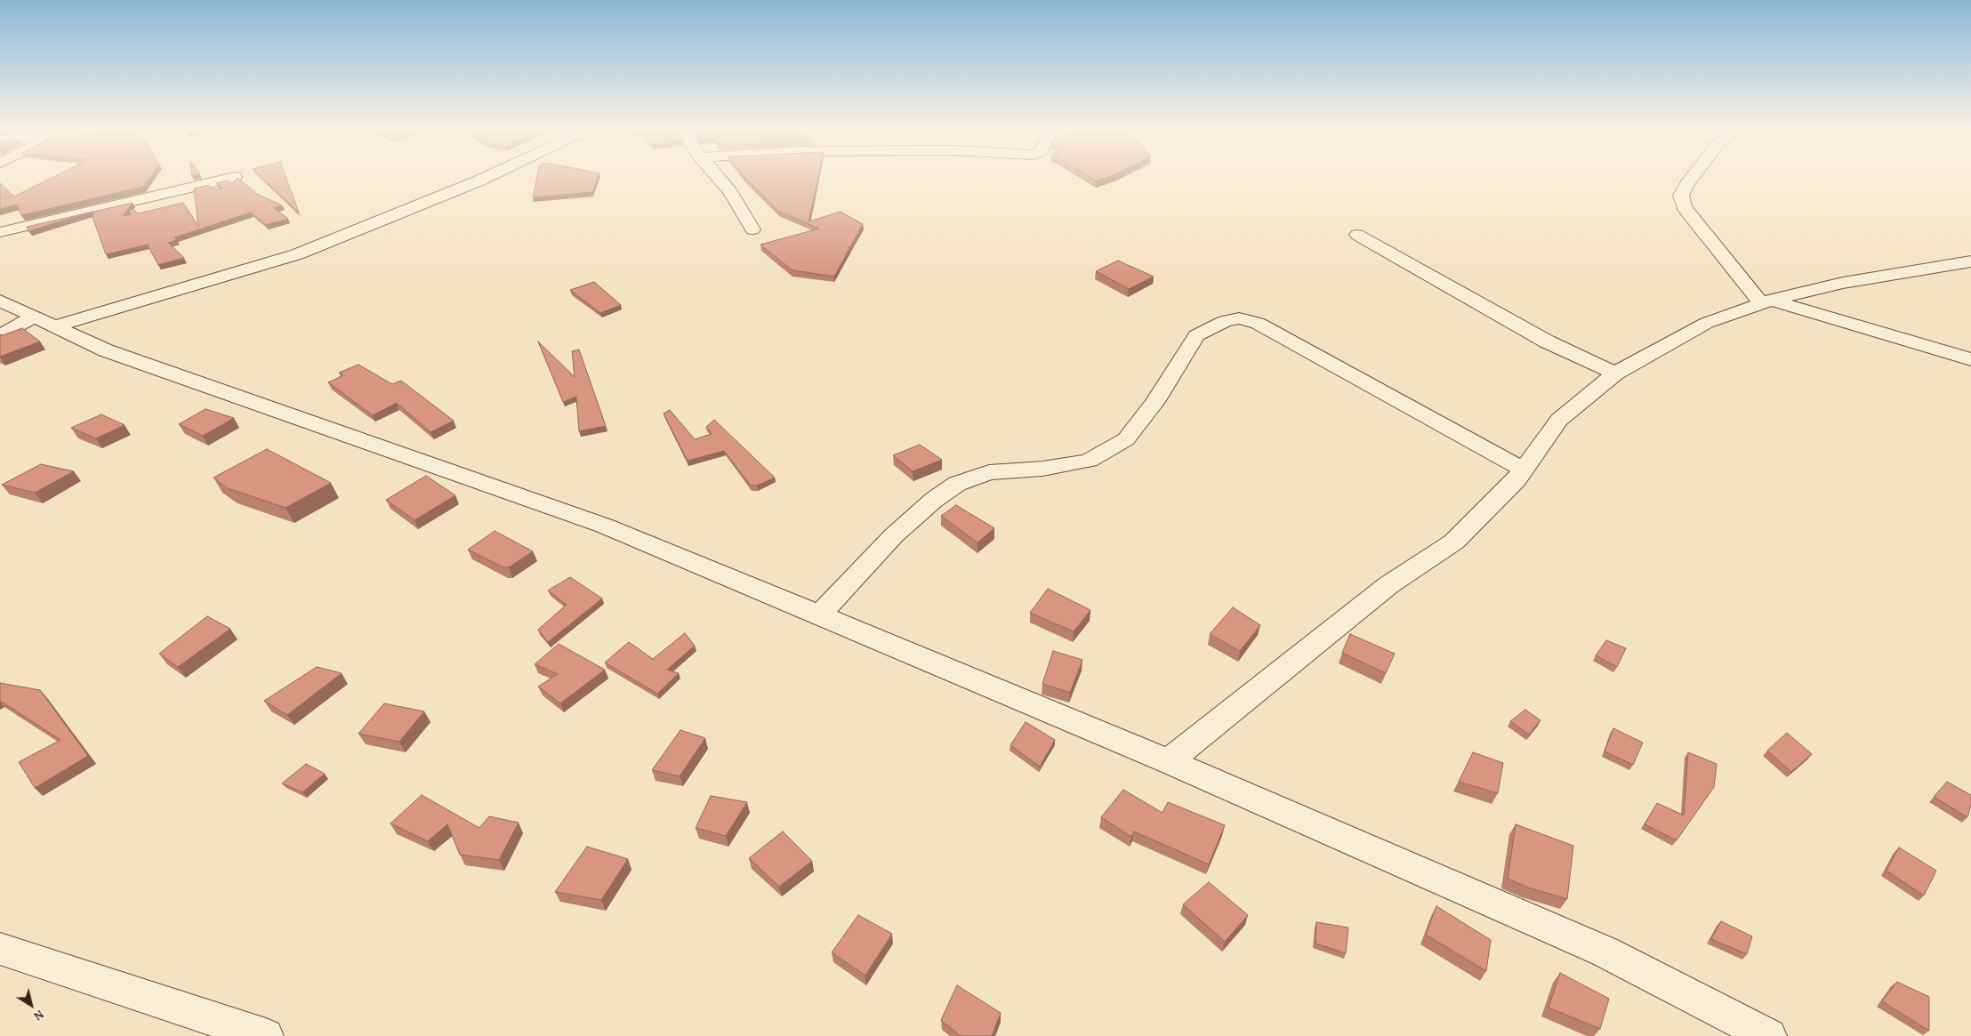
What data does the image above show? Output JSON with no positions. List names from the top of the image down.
{
  "north": "bottom right"
}
